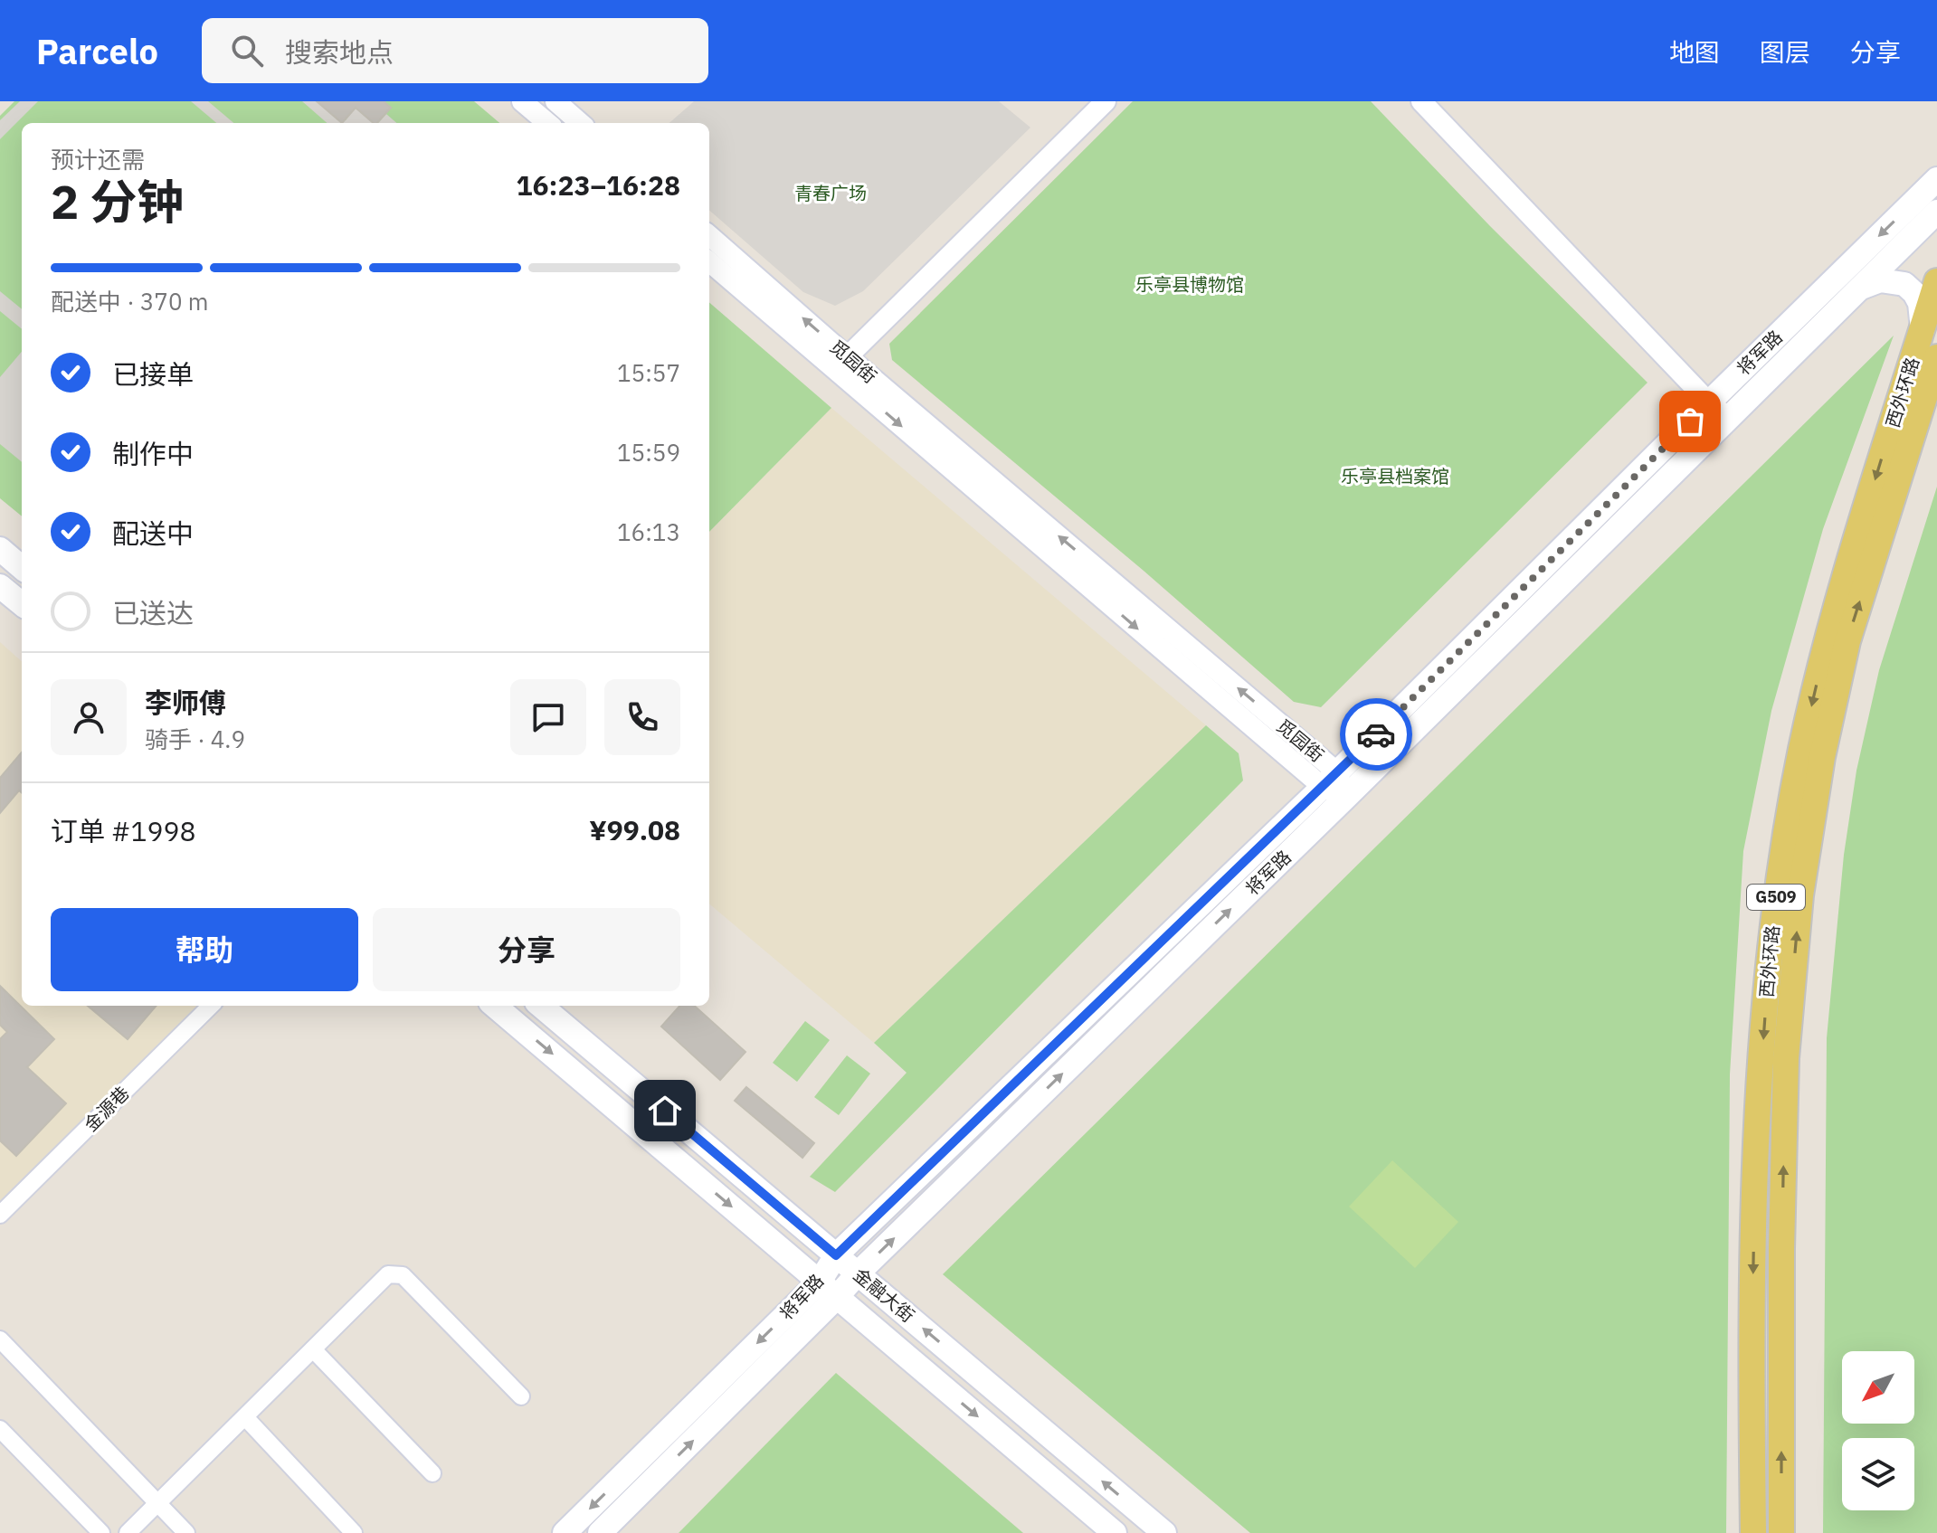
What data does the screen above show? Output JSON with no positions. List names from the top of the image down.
{
  "streets": {
    "main road": [
      "将军路",
      "西外环路",
      "G509",
      "金融大街"
    ],
    "street": ["觅园街", "金源巷"]
  },
  "crossings": [
    ["将军路", "觅园街"],
    ["将军路", "金融大街"]
  ],
  "parks": ["青春广场", "乐亭县博物馆", "乐亭县档案馆"],
  "north": "bottom left",
  "page": {
    "header": "Parcelo",
    "search": "搜索地点",
    "nav": ["地图", "图层", "分享"],
    "heading": ["2 分钟", "预计还需", "16:23–16:28"],
    "panel": [
      "李师傅",
      "骑手 · 4.9",
      "订单 #1998",
      "¥99.08"
    ],
    "bar": "配送中 · 370 m",
    "list": [
      ["已接单", "15:57"],
      ["制作中", "15:59"],
      ["配送中", "16:13"],
      "已送达"
    ],
    "buttons": ["帮助", "分享"]
  }
}
